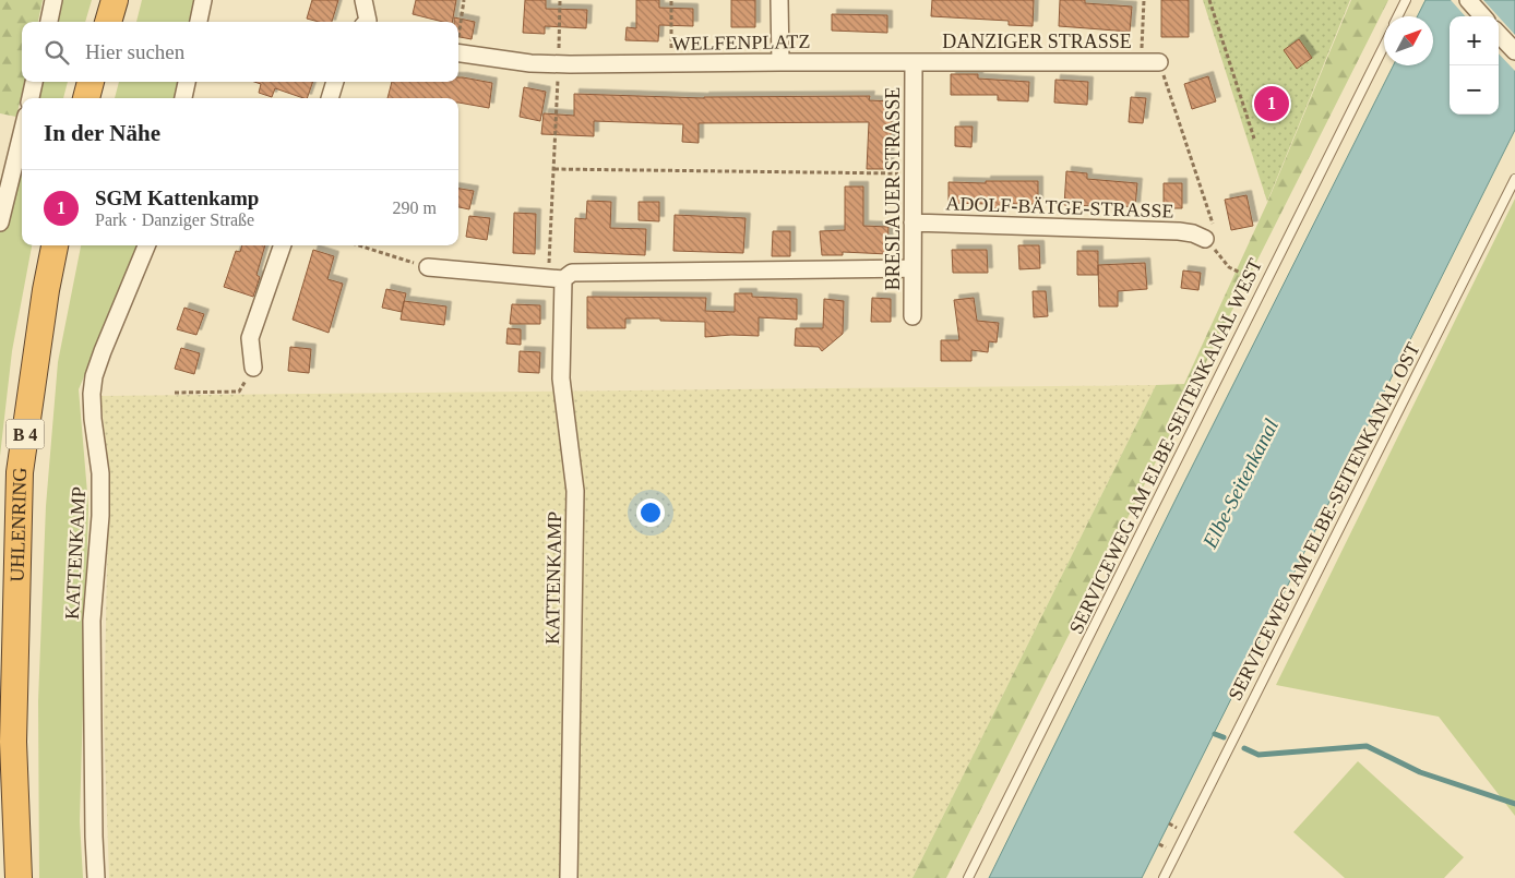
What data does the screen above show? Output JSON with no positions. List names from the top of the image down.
{
  "streets": {
    "highway": ["B 4", "UHLENRING"],
    "street": [
      "DANZIGER STRASSE",
      "WELFENPLATZ",
      "BRESLAUER STRASSE",
      "ADOLF-BÄTGE-STRASSE",
      "KATTENKAMP"
    ],
    "lane": ["SERVICEWEG AM ELBE-SEITENKANAL WEST", "SERVICEWEG AM ELBE-SEITENKANAL OST"]
  },
  "crossings": [
    ["DANZIGER STRASSE", "WELFENPLATZ"],
    ["DANZIGER STRASSE", "BRESLAUER STRASSE"],
    ["WELFENPLATZ", "BRESLAUER STRASSE"],
    ["BRESLAUER STRASSE", "ADOLF-BÄTGE-STRASSE"]
  ],
  "water": ["Elbe-Seitenkanal"],
  "north": "top right",
  "page": {
    "map_buttons": ["+", "−"],
    "search": "Hier suchen",
    "pins": "1",
    "heading": "In der Nähe",
    "list": [
      {
        "mark": "1",
        "name": "SGM Kattenkamp",
        "note": "Park · Danziger Straße",
        "value": "290 m"
      }
    ]
  }
}
